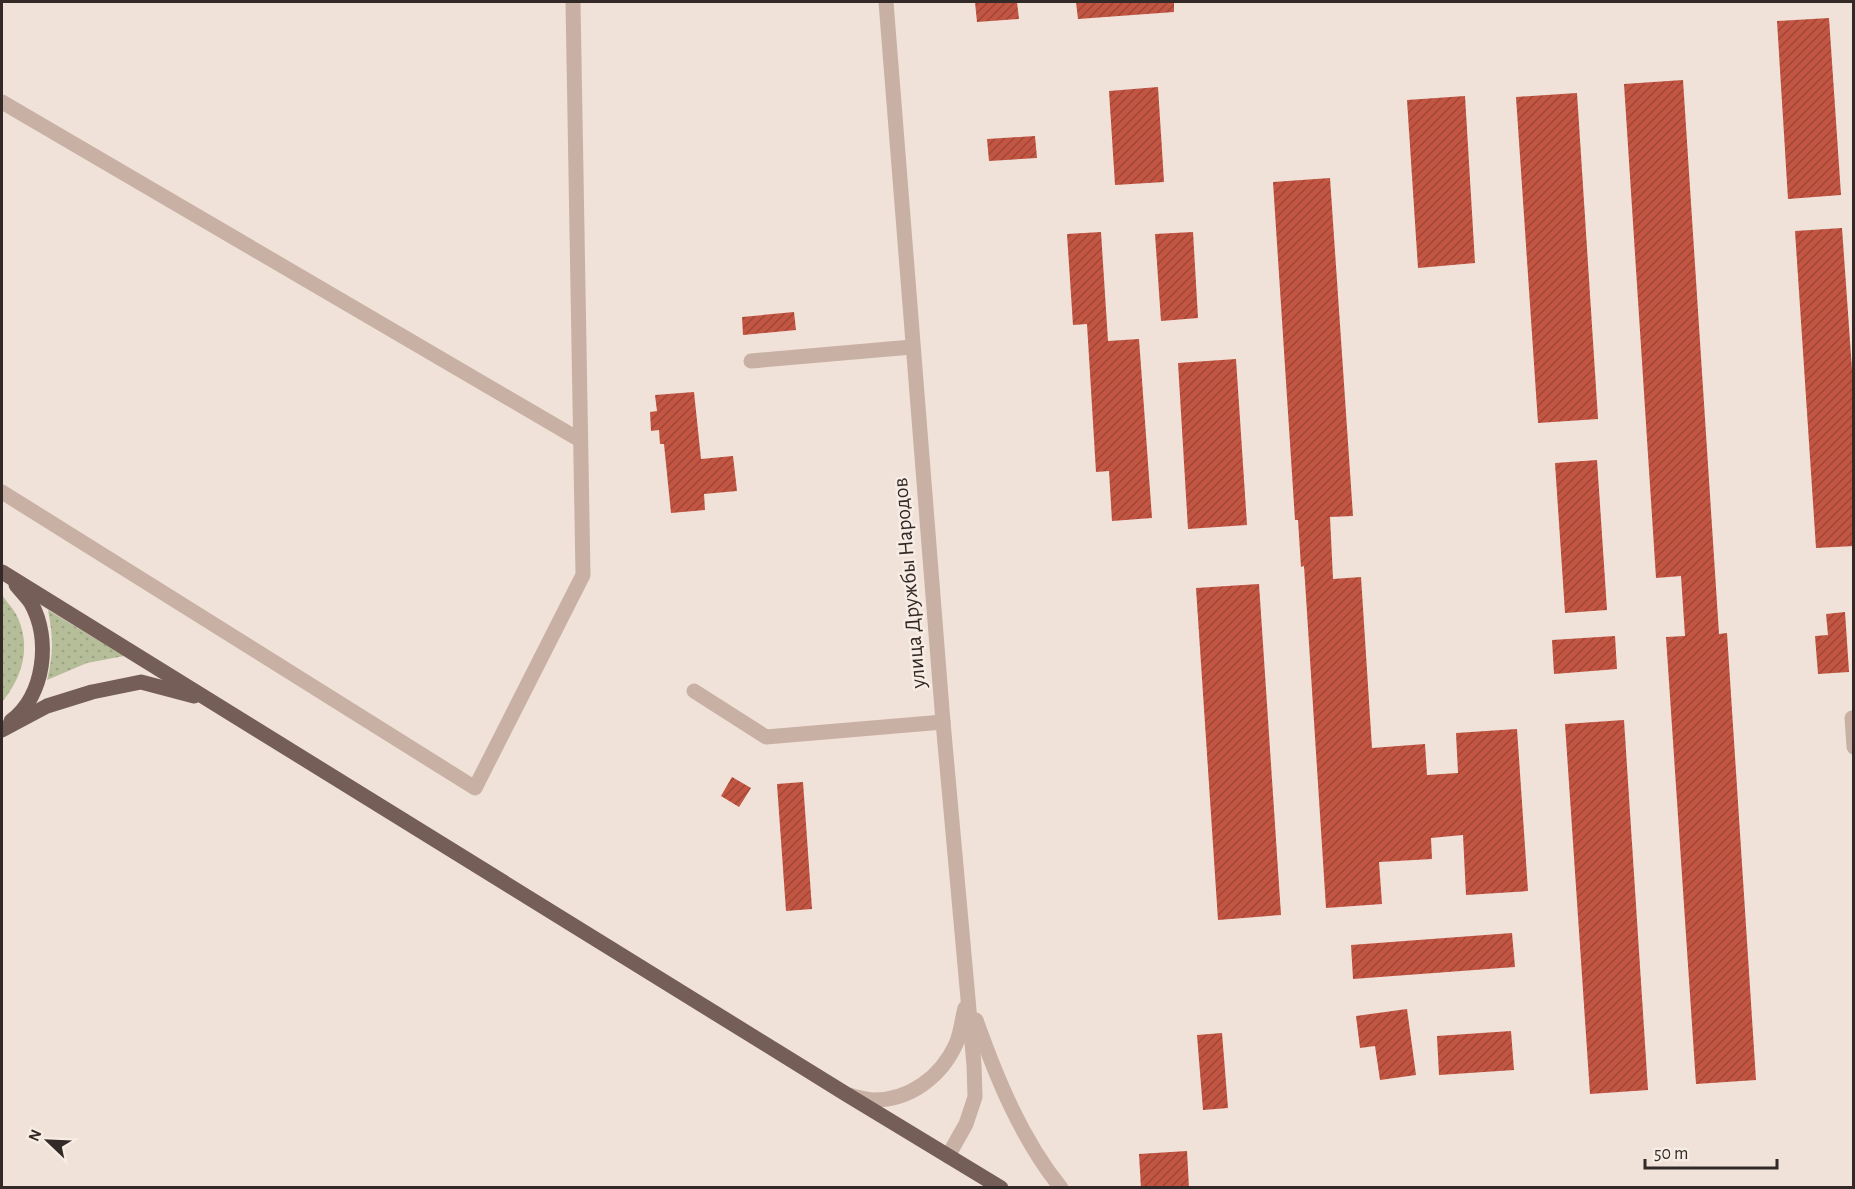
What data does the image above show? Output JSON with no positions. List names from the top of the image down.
{
  "streets": {
    "street": ["улица Дружбы Народов"]
  },
  "scale_bar": "50 m",
  "north": "top left"
}
